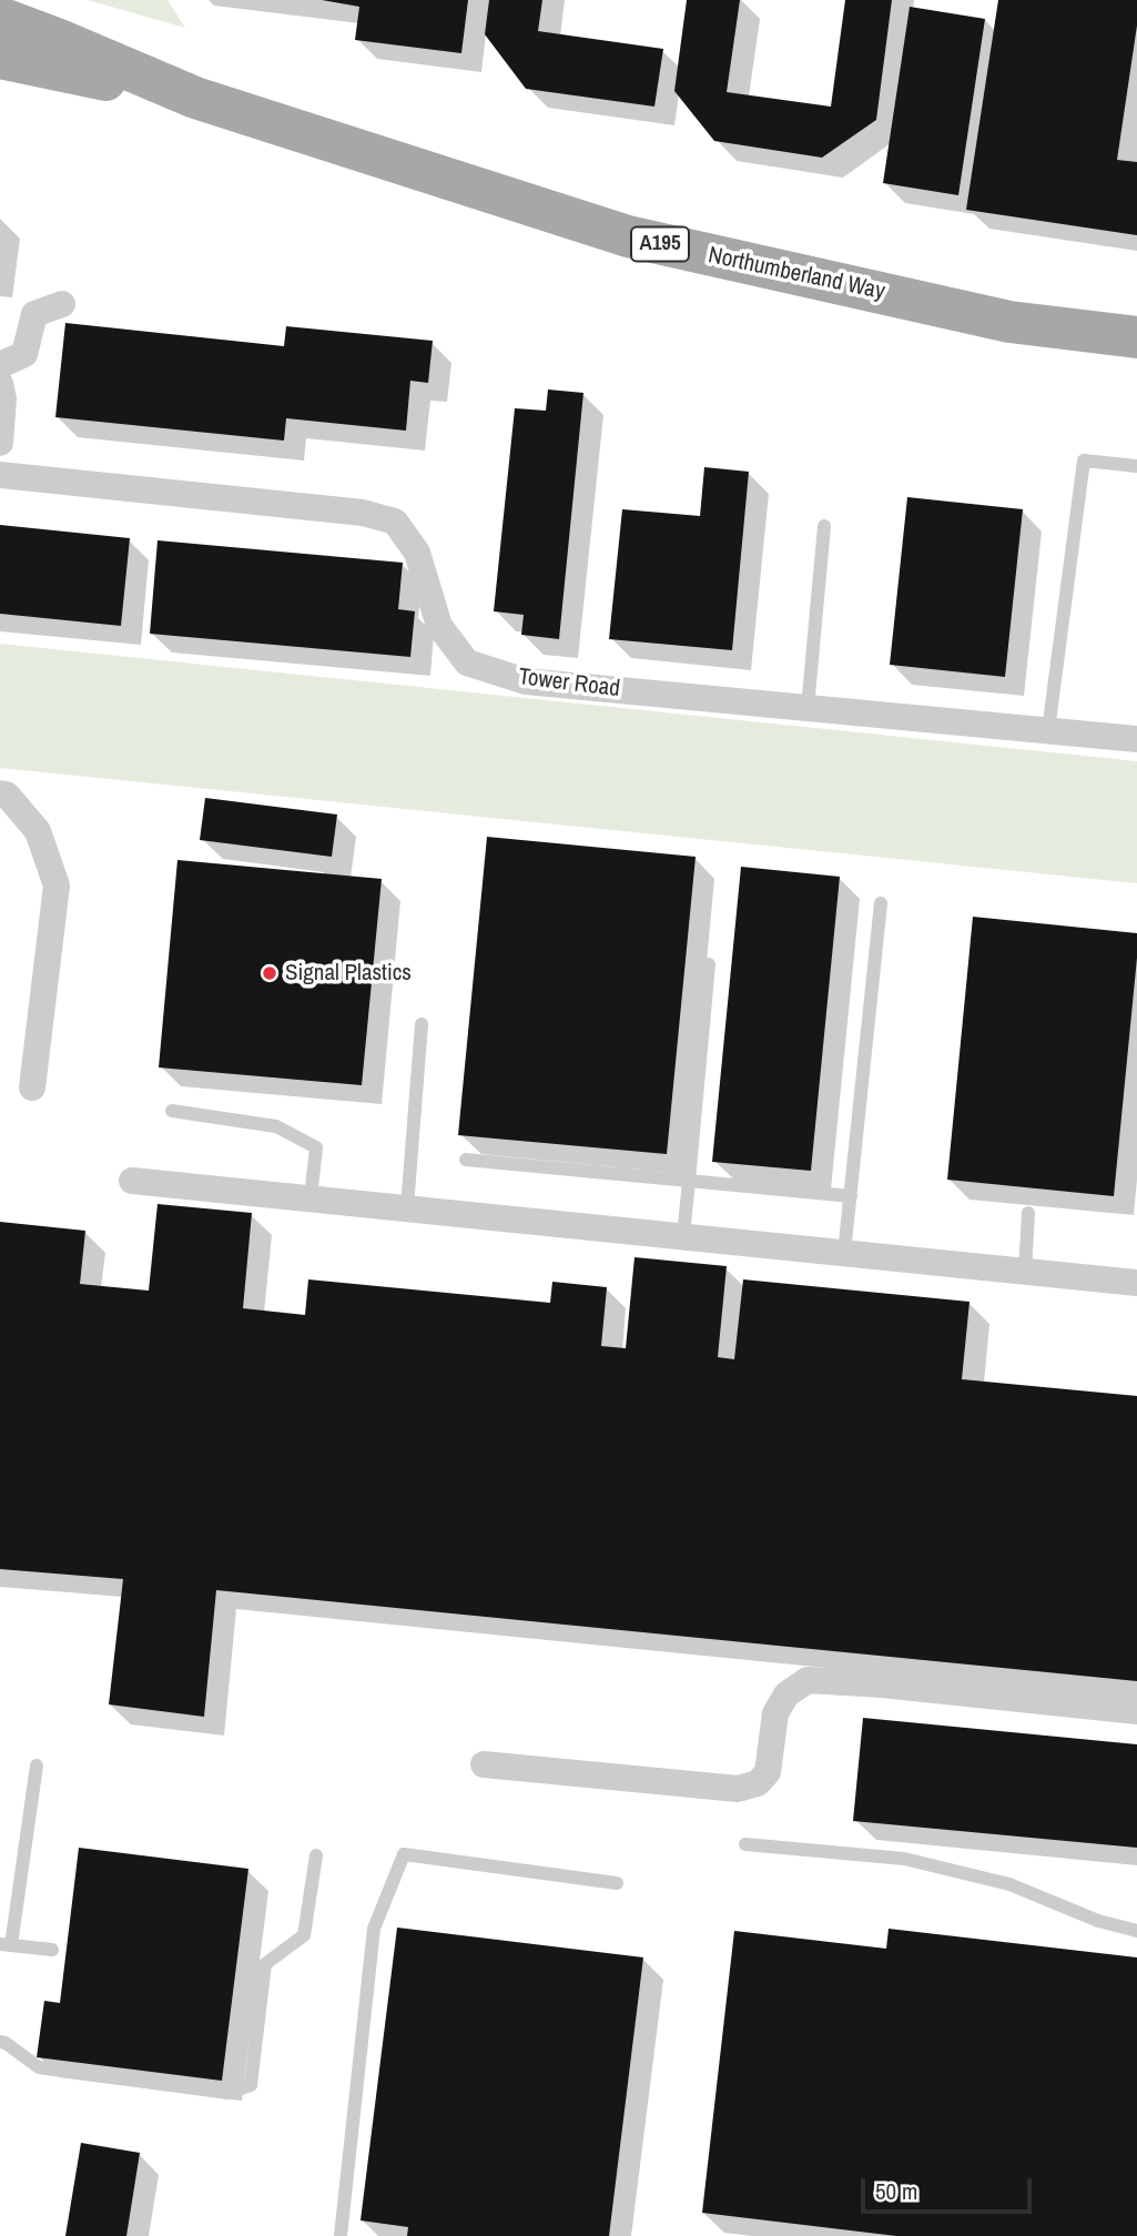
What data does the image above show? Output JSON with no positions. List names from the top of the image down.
{
  "streets": {
    "main road": ["A195", "Northumberland Way"],
    "street": ["Tower Road"]
  },
  "places": ["Signal Plastics"],
  "scale_bar": "50 m"
}
